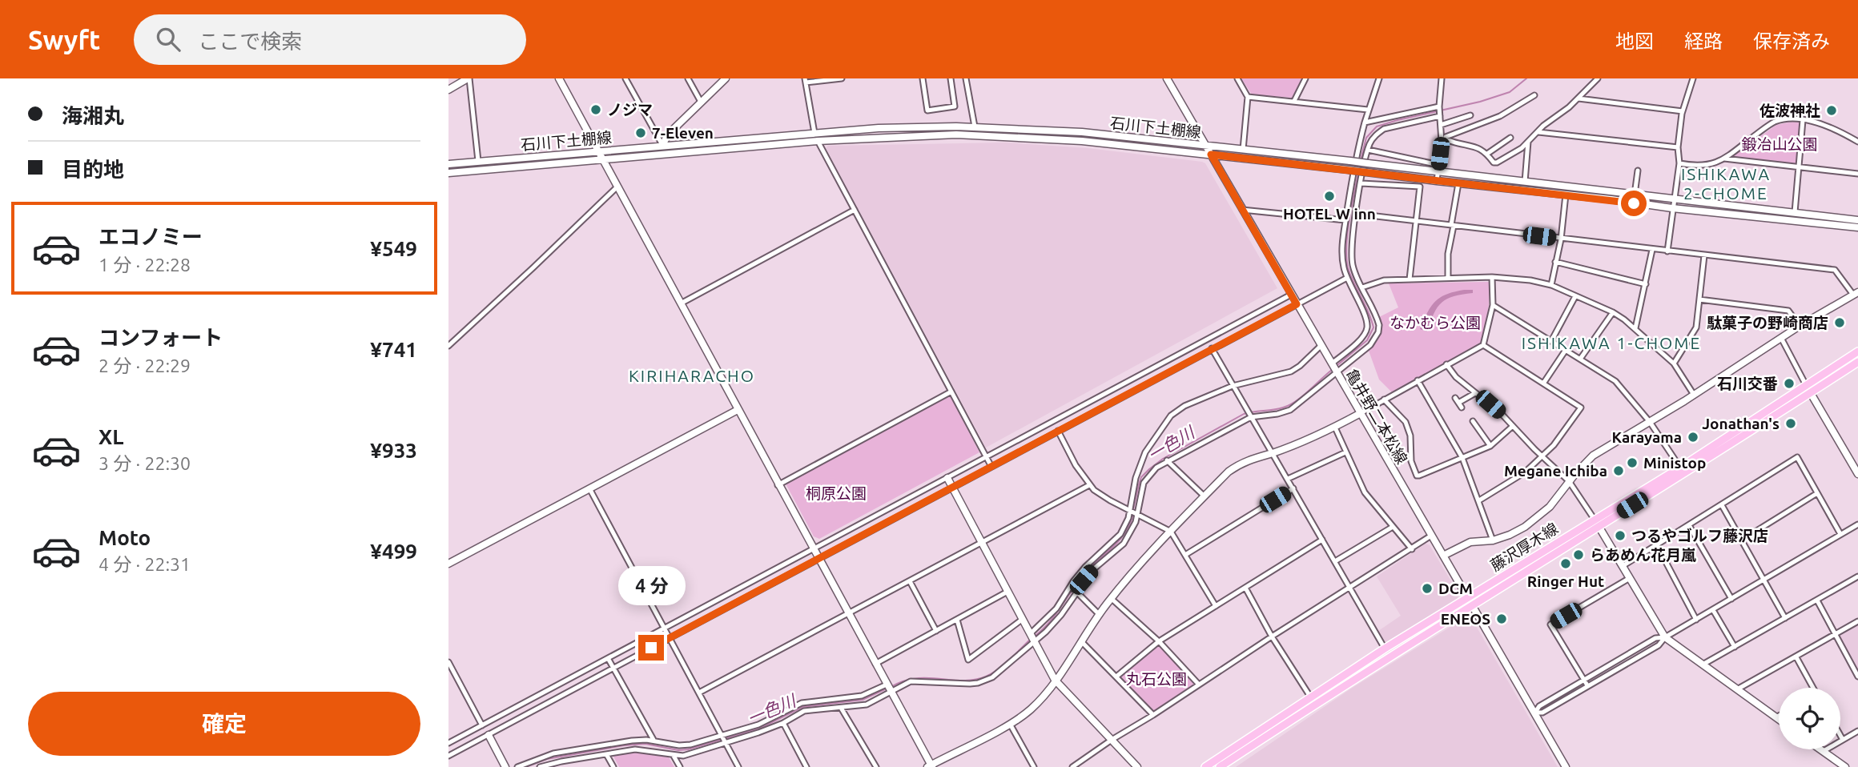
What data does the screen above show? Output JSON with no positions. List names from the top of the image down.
{
  "streets": {
    "main road": ["藤沢厚木線"],
    "street": ["石川下土棚線", "亀井野二本松線"]
  },
  "crossings": [
    ["石川下土棚線", "亀井野二本松線"],
    ["亀井野二本松線", "藤沢厚木線"]
  ],
  "districts": ["ISHIKAWA 2-CHOME", "ISHIKAWA 1-CHOME", "KIRIHARACHO"],
  "water": ["一色川"],
  "parks": [
    "鍛冶山公園",
    "なかむら公園",
    "桐原公園",
    "丸石公園"
  ],
  "places": [
    "ノジマ",
    "佐波神社",
    "7-Eleven",
    "HOTEL W inn",
    "駄菓子の野崎商店",
    "石川交番",
    "Jonathan's",
    "Karayama",
    "Ministop",
    "Megane Ichiba",
    "つるやゴルフ藤沢店",
    "らあめん花月嵐",
    "Ringer Hut",
    "DCM",
    "ENEOS"
  ],
  "page": {
    "header": "Swyft",
    "search": "ここで検索",
    "nav": ["地図", "経路", "保存済み"],
    "banner": ["海湘丸", "目的地"],
    "list": [
      {
        "name": "エコノミー",
        "note": "1 分 · 22:28",
        "value": "¥549"
      },
      {
        "name": "コンフォート",
        "note": "2 分 · 22:29",
        "value": "¥741"
      },
      {
        "name": "XL",
        "note": "3 分 · 22:30",
        "value": "¥933"
      },
      {
        "name": "Moto",
        "note": "4 分 · 22:31",
        "value": "¥499"
      }
    ],
    "bubble": "4 分",
    "buttons": "確定"
  }
}
